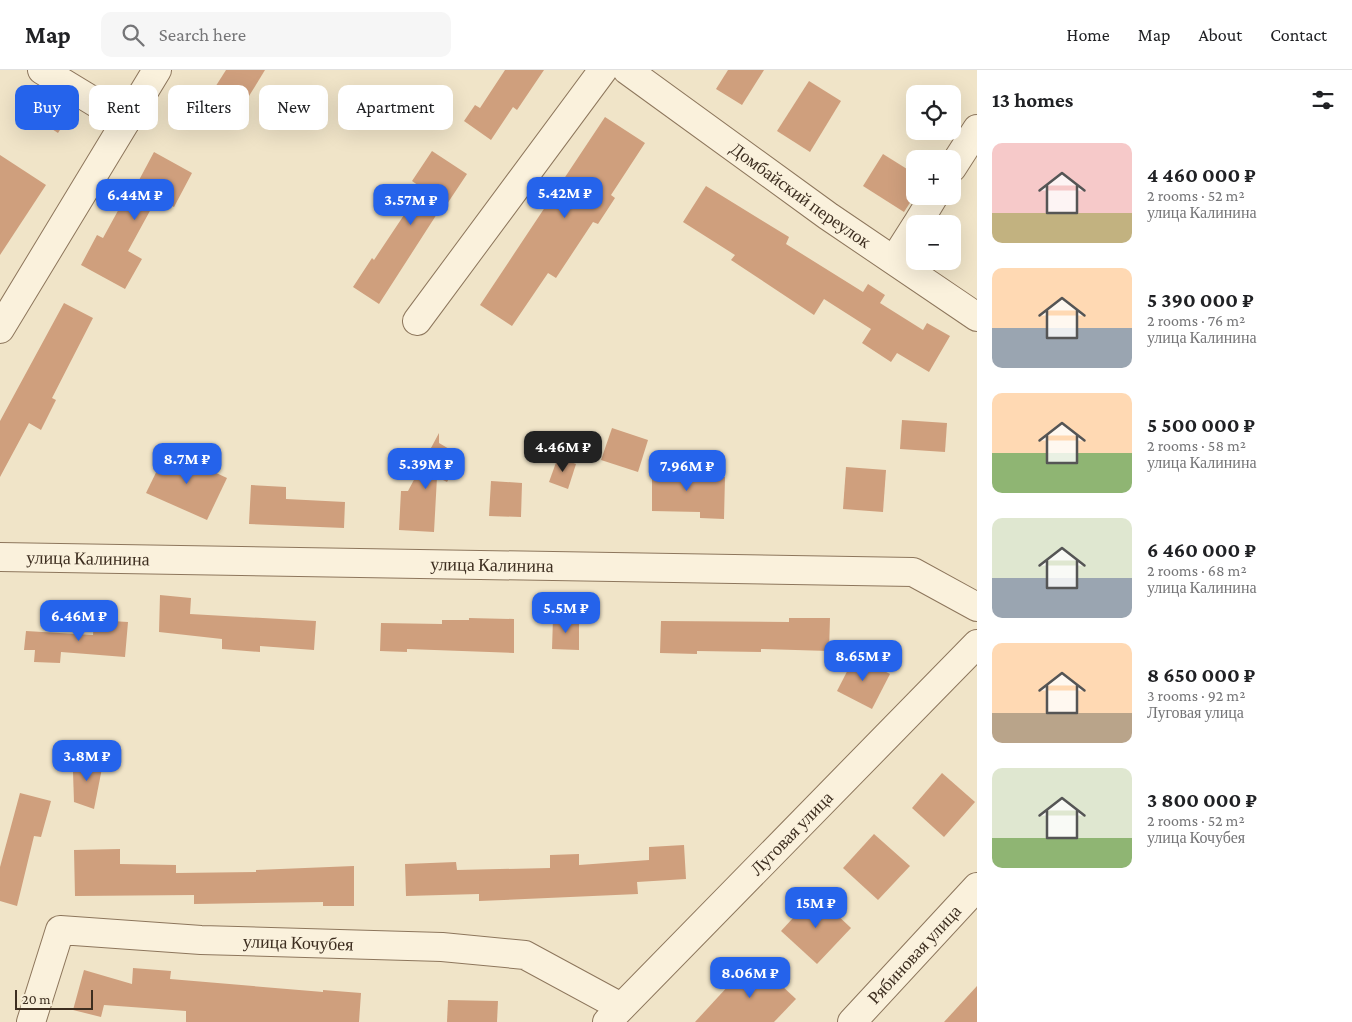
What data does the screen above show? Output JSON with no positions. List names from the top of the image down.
{
  "streets": {
    "street": [
      "Домбайский переулок",
      "улица Калинина",
      "Луговая улица",
      "улица Кочубея",
      "Рябиновая улица"
    ]
  },
  "crossings": [
    ["Луговая улица", "улица Кочубея"]
  ],
  "scale_bar": "20 m",
  "page": {
    "header": "Map",
    "search": "Search here",
    "nav": [
      "Home",
      "Map",
      "About",
      "Contact"
    ],
    "heading": "13 homes",
    "map_buttons": ["+", "−"],
    "chip": [
      "Buy",
      "Rent",
      "Filters",
      "New",
      "Apartment"
    ],
    "list": [
      {
        "name": "4 460 000 ₽",
        "note": "2 rooms · 52 m² · улица Калинина"
      },
      {
        "name": "5 390 000 ₽",
        "note": "2 rooms · 76 m² · улица Калинина"
      },
      {
        "name": "5 500 000 ₽",
        "note": "2 rooms · 58 m² · улица Калинина"
      },
      {
        "name": "6 460 000 ₽",
        "note": "2 rooms · 68 m² · улица Калинина"
      },
      {
        "name": "8 650 000 ₽",
        "note": "3 rooms · 92 m² · Луговая улица"
      },
      {
        "name": "3 800 000 ₽",
        "note": "2 rooms · 52 m² · улица Кочубея"
      }
    ],
    "price": [
      "5.42M ₽",
      "6.44M ₽",
      "3.57M ₽",
      "4.46M ₽",
      "8.7M ₽",
      "5.39M ₽",
      "7.96M ₽",
      "5.5M ₽",
      "6.46M ₽",
      "8.65M ₽",
      "3.8M ₽",
      "15M ₽",
      "8.06M ₽"
    ],
    "scale": "20 m"
  }
}
